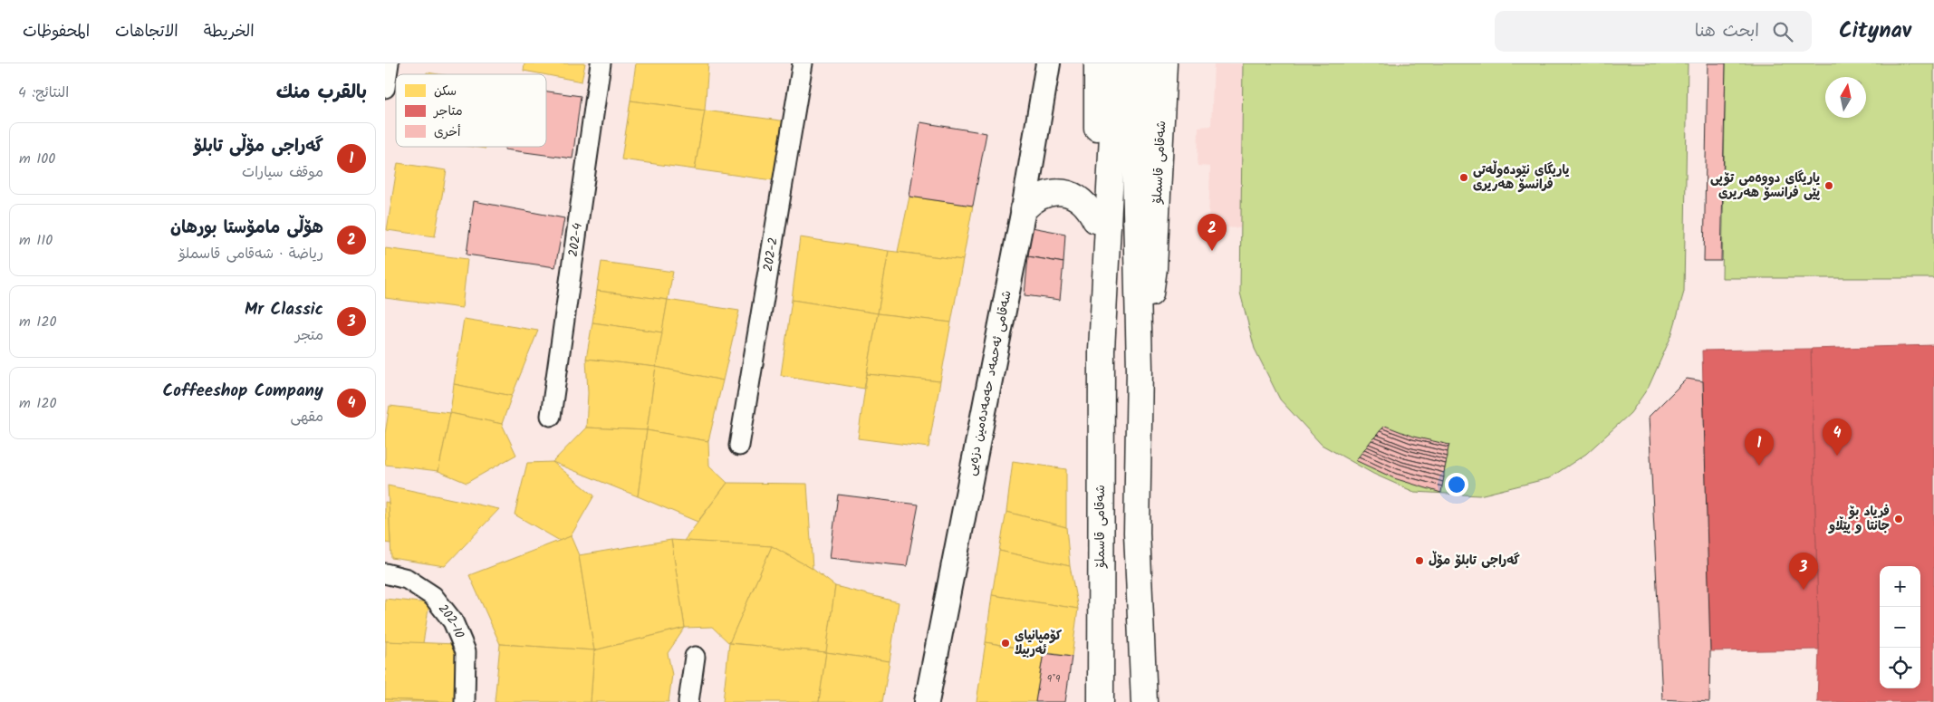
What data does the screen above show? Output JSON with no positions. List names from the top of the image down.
{
  "streets": {
    "main road": ["شەقامی قاسملۆ"],
    "street": [
      "202-4",
      "202-2",
      "شەقامی ئەحمەد حەمەدەمین دزەیی",
      "202-10"
    ]
  },
  "places": [
    "یاریگای نێودەوڵەتی فرانسۆ هەریری",
    "یاریگای دووەمی تۆپی پێی فرانسۆ هەریری",
    "فریاد بۆ جانتا و پێڵاو",
    "گەراجی تابلۆ مۆڵ",
    "کۆمپانیای ئەربیلا"
  ],
  "house_numbers": ["9*9"],
  "legend": ["سكن", "متاجر", "أخرى"],
  "north": "top",
  "page": {
    "header": "Citynav",
    "search": "ابحث هنا",
    "nav": ["الخريطة", "الاتجاهات", "المحفوظات"],
    "heading": ["بالقرب منك", "النتائج: 4"],
    "list": [
      {
        "mark": "1",
        "name": "گەراجی مۆڵی تابلۆ",
        "note": "موقف سيارات",
        "value": "100 m"
      },
      {
        "mark": "2",
        "name": "هۆڵی مامۆستا بورهان",
        "note": "رياضة · شەقامی قاسملۆ",
        "value": "110 m"
      },
      {
        "mark": "3",
        "name": "Mr Classic",
        "note": "متجر",
        "value": "120 m"
      },
      {
        "mark": "4",
        "name": "Coffeeshop Company",
        "note": "مقهى",
        "value": "120 m"
      }
    ],
    "pins": [
      "2",
      "4",
      "1",
      "3"
    ],
    "map_buttons": ["+", "−"]
  }
}
